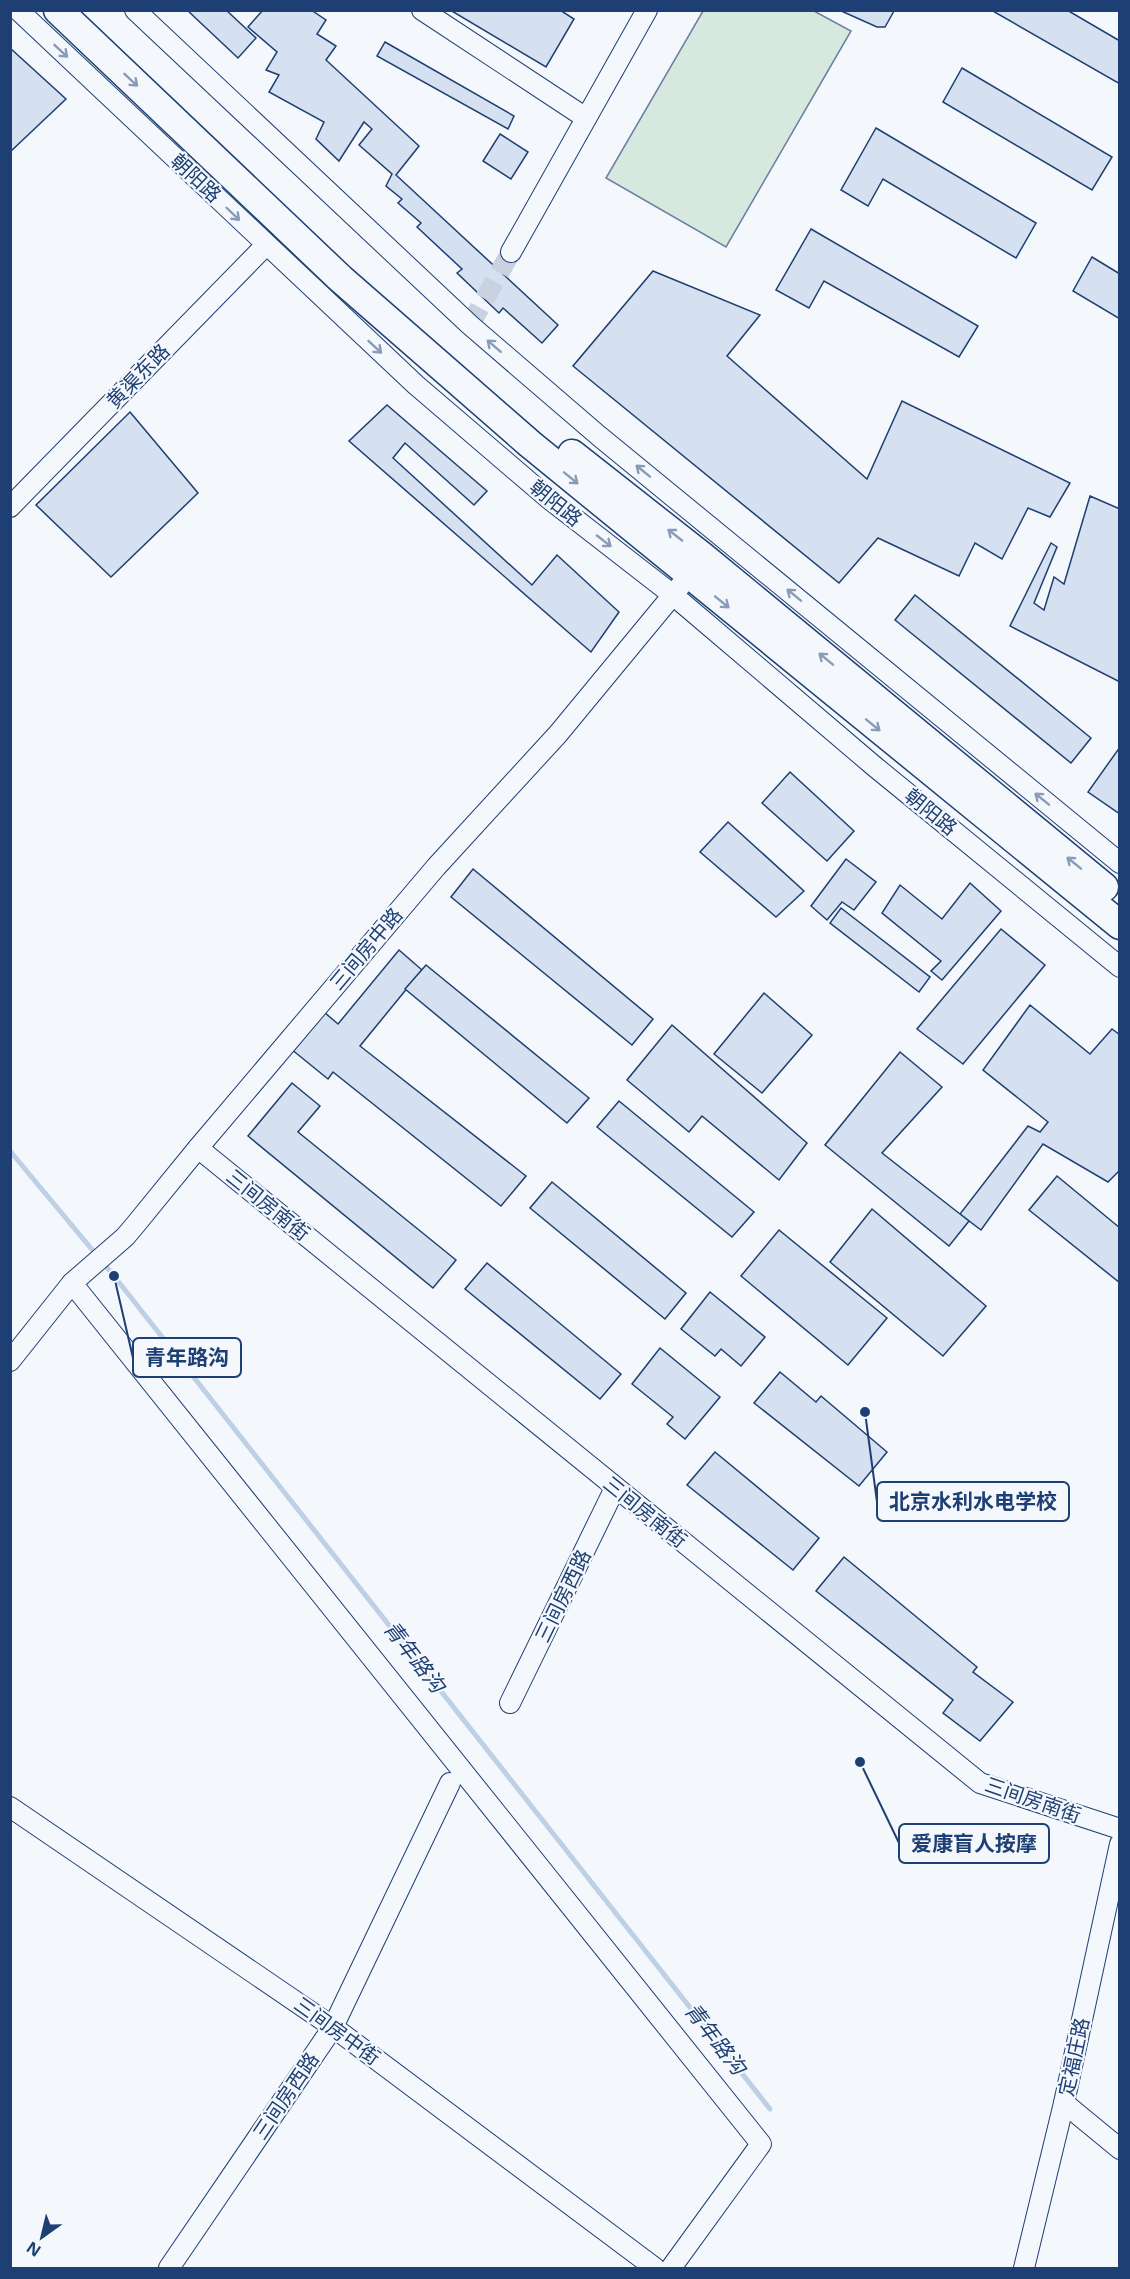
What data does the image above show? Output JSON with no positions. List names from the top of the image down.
{
  "streets": {
    "highway": ["朝阳路"],
    "street": [
      "黄渠东路",
      "三间房中路",
      "三间房南街",
      "三间房西路",
      "三间房中街",
      "定福庄路"
    ]
  },
  "crossings": [
    ["朝阳路", "黄渠东路"],
    ["朝阳路", "三间房中路"],
    ["三间房中路", "三间房南街"],
    ["三间房南街", "三间房西路"],
    ["三间房西路", "三间房中街"]
  ],
  "water": ["青年路沟"],
  "places": ["青年路沟", "北京水利水电学校", "爱康盲人按摩"],
  "north": "bottom left"
}
